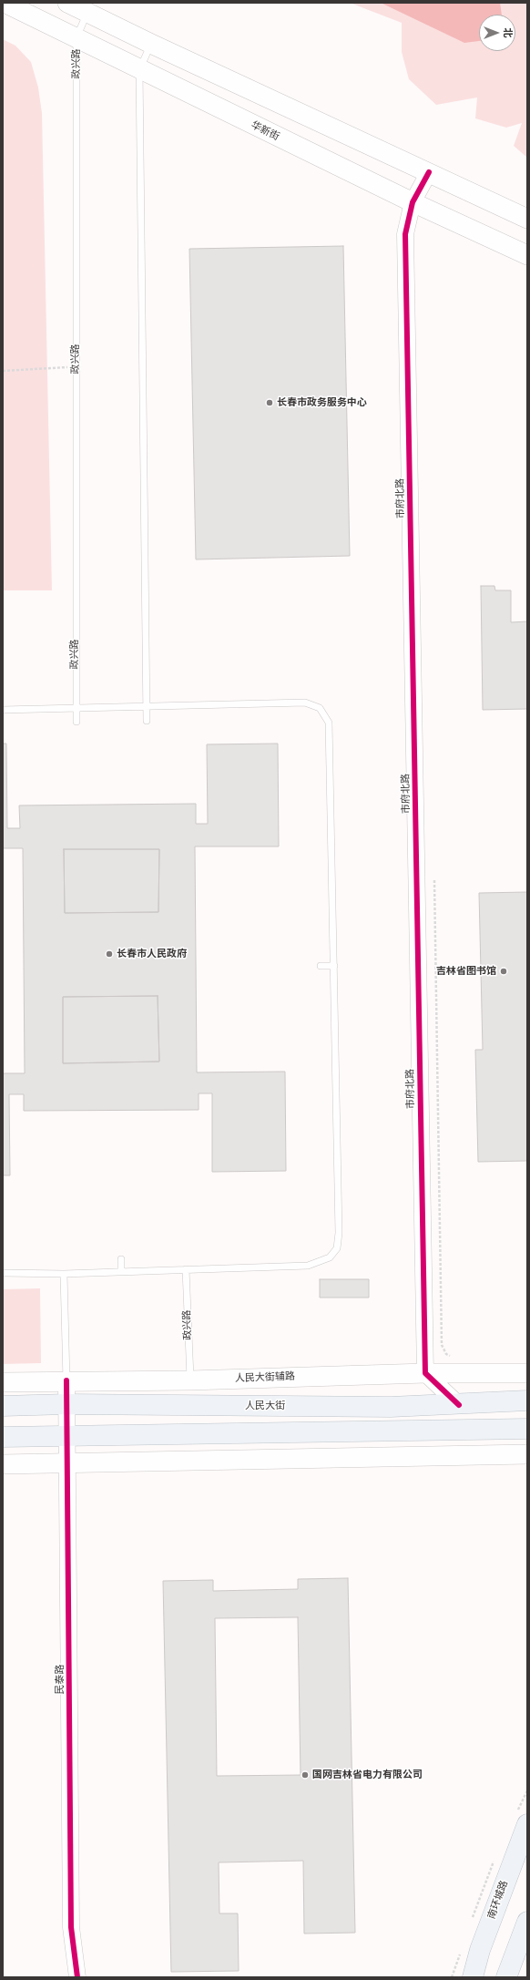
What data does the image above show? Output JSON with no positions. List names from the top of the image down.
{
  "streets": {
    "main road": [
      "华新街",
      "人民大街辅路",
      "人民大街",
      "南环城路"
    ],
    "street": ["市府北路", "民泰路"],
    "lane": ["政兴路"]
  },
  "crossings": [
    ["政兴路", "华新街"],
    ["政兴路", "人民大街辅路"],
    ["华新街", "市府北路"],
    ["市府北路", "人民大街辅路"],
    ["人民大街辅路", "民泰路"],
    ["人民大街", "民泰路"]
  ],
  "places": [
    "长春市政务服务中心",
    "长春市人民政府",
    "吉林省图书馆",
    "国网吉林省电力有限公司"
  ],
  "north": "right"
}
